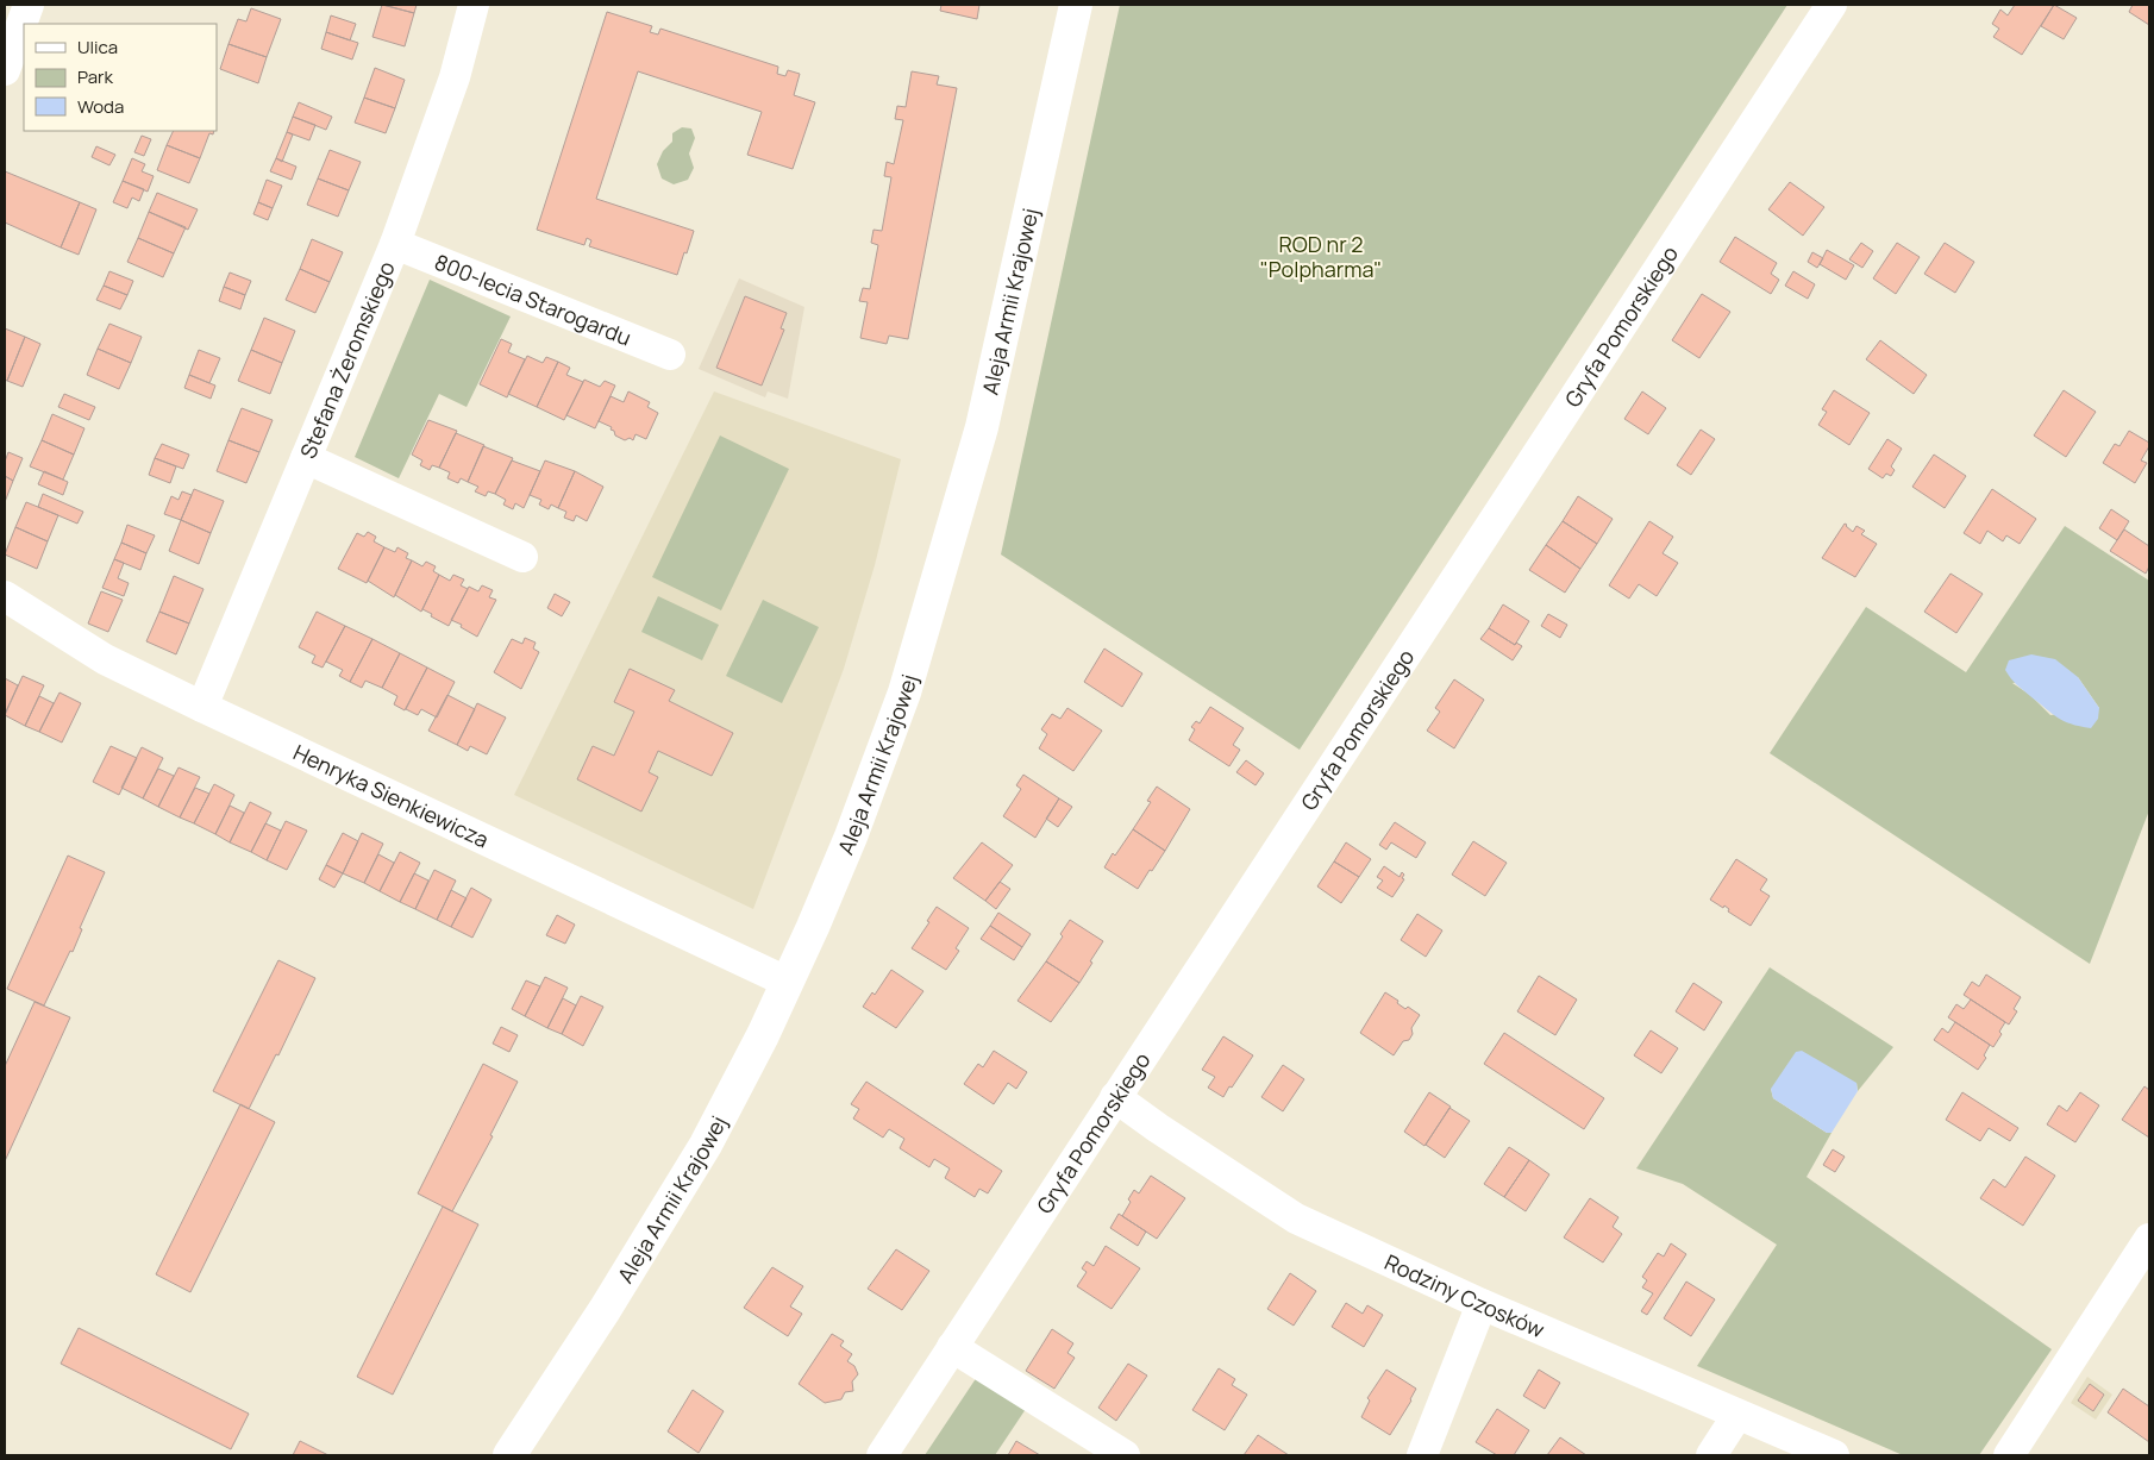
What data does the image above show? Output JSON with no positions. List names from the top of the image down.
{
  "streets": {
    "main road": ["Aleja Armii Krajowej"],
    "street": [
      "800-lecia Starogardu",
      "Gryfa Pomorskiego",
      "Stefana Żeromskiego",
      "Henryka Sienkiewicza",
      "Rodziny Czosków"
    ]
  },
  "crossings": [
    ["800-lecia Starogardu", "Stefana Żeromskiego"],
    ["Aleja Armii Krajowej", "Henryka Sienkiewicza"],
    ["Gryfa Pomorskiego", "Rodziny Czosków"],
    ["Stefana Żeromskiego", "Henryka Sienkiewicza"]
  ],
  "parks": ["ROD nr 2 \"Polpharma\""],
  "legend": ["Ulica", "Park", "Woda"]
}
